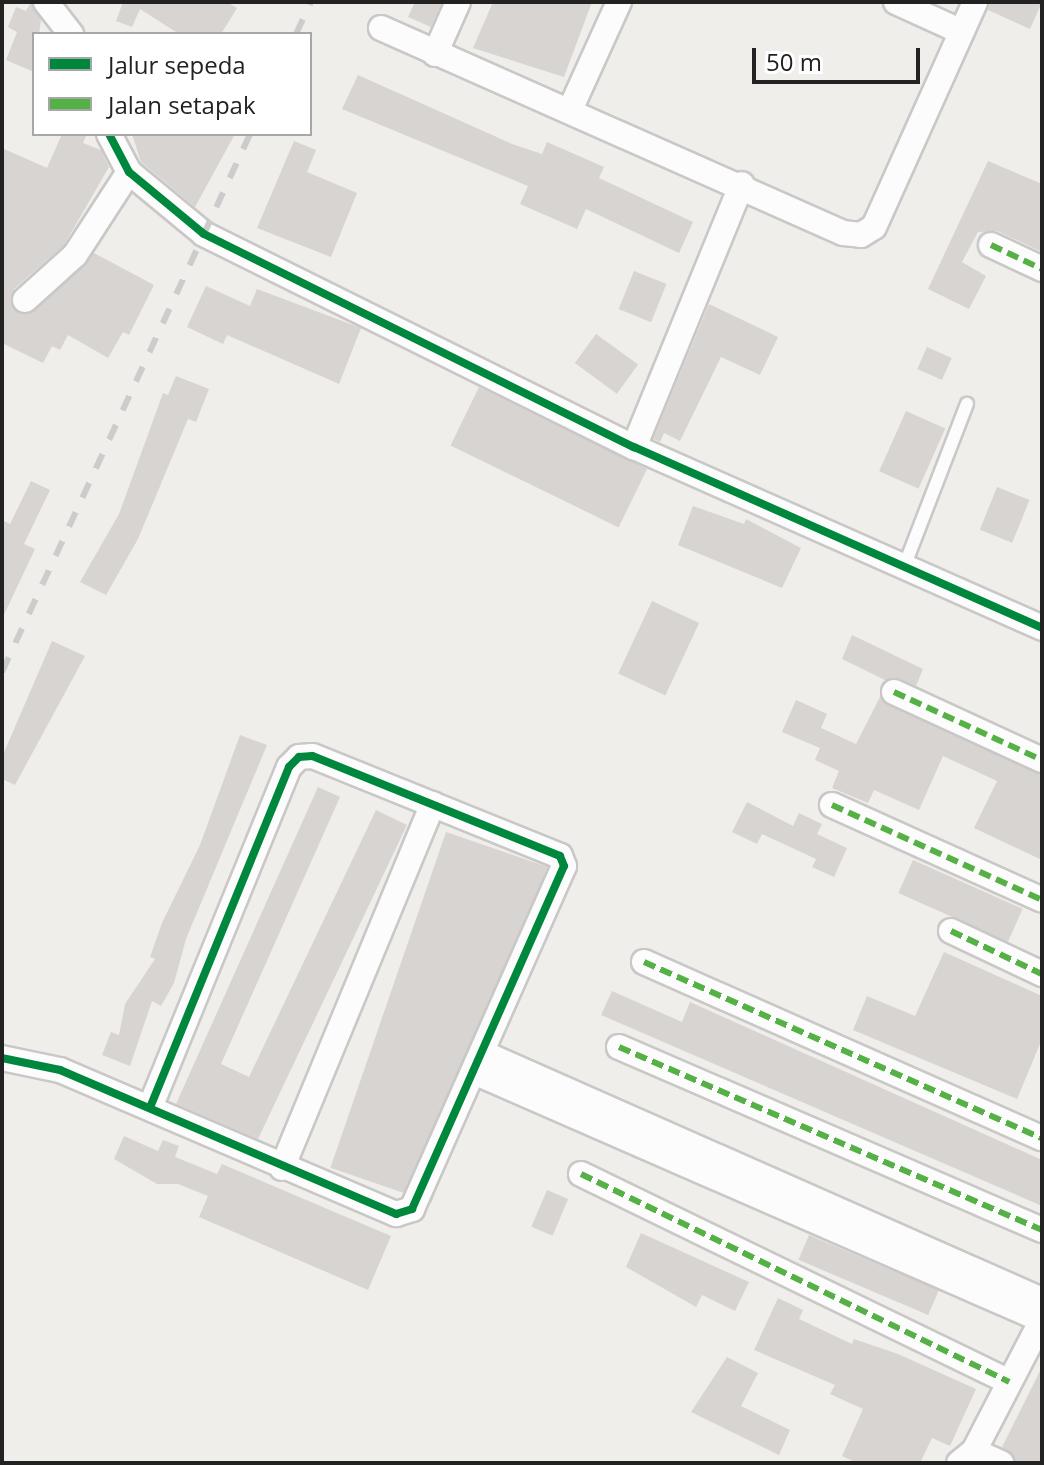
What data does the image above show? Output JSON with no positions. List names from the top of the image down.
{
  "legend": ["Jalur sepeda", "Jalan setapak"],
  "scale_bar": "50 m"
}
